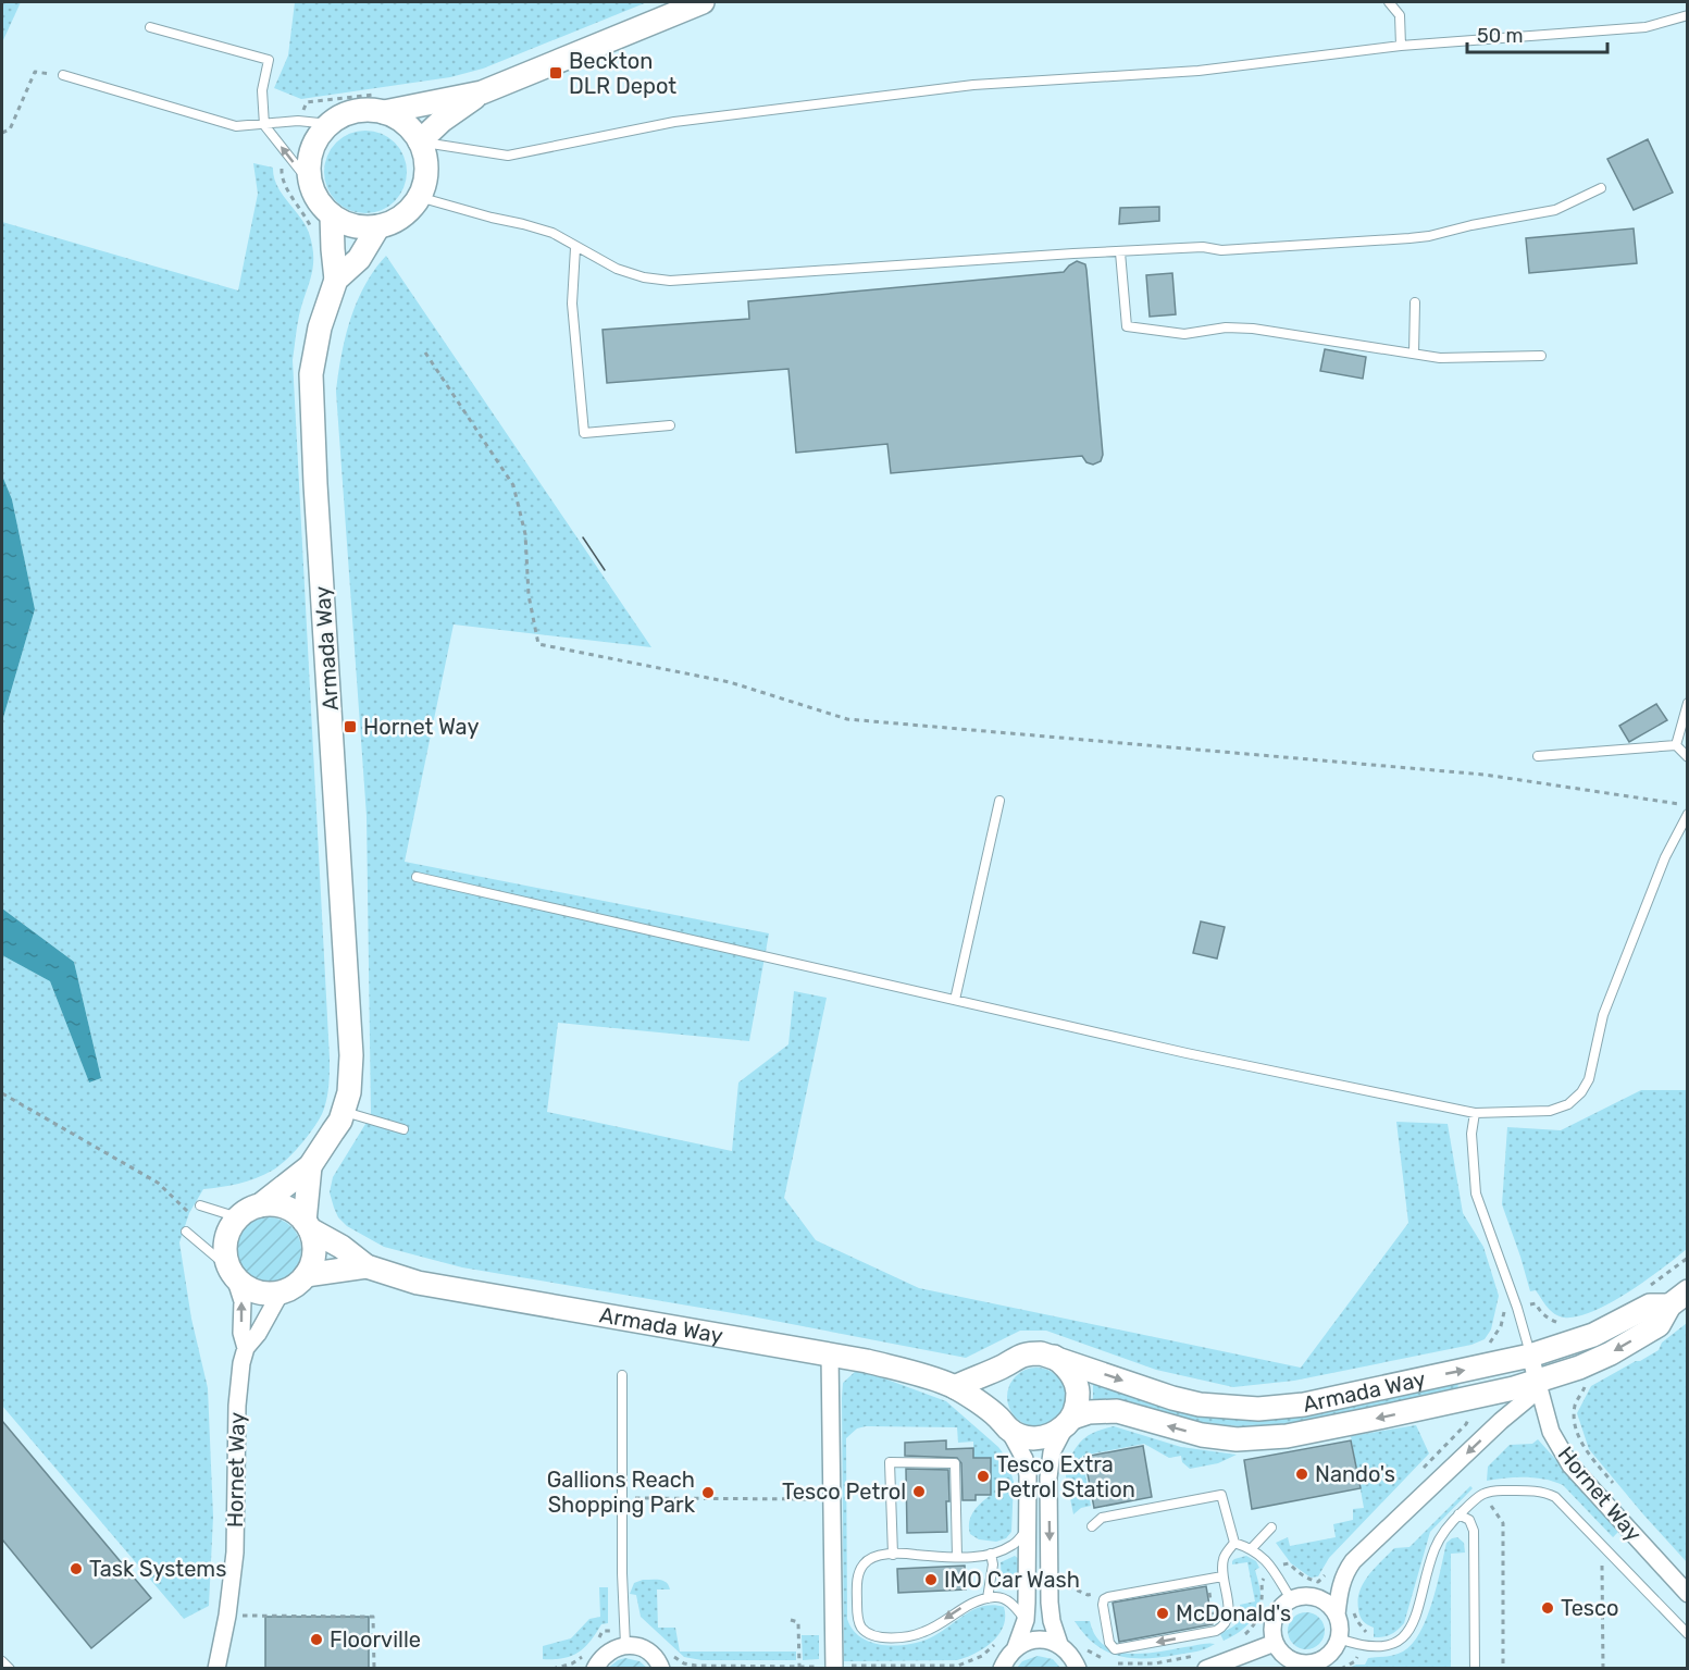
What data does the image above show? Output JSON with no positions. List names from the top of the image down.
{
  "streets": {
    "street": ["Armada Way", "Hornet Way"]
  },
  "crossings": [
    ["Armada Way", "Hornet Way"]
  ],
  "places": {
    "transit": ["Beckton DLR Depot", "Hornet Way"],
    "other": [
      "Nando's",
      "Tesco Extra Petrol Station",
      "Tesco Petrol",
      "Gallions Reach Shopping Park",
      "Task Systems",
      "IMO Car Wash",
      "Tesco",
      "McDonald's",
      "Floorville"
    ]
  },
  "scale_bar": "50 m"
}
